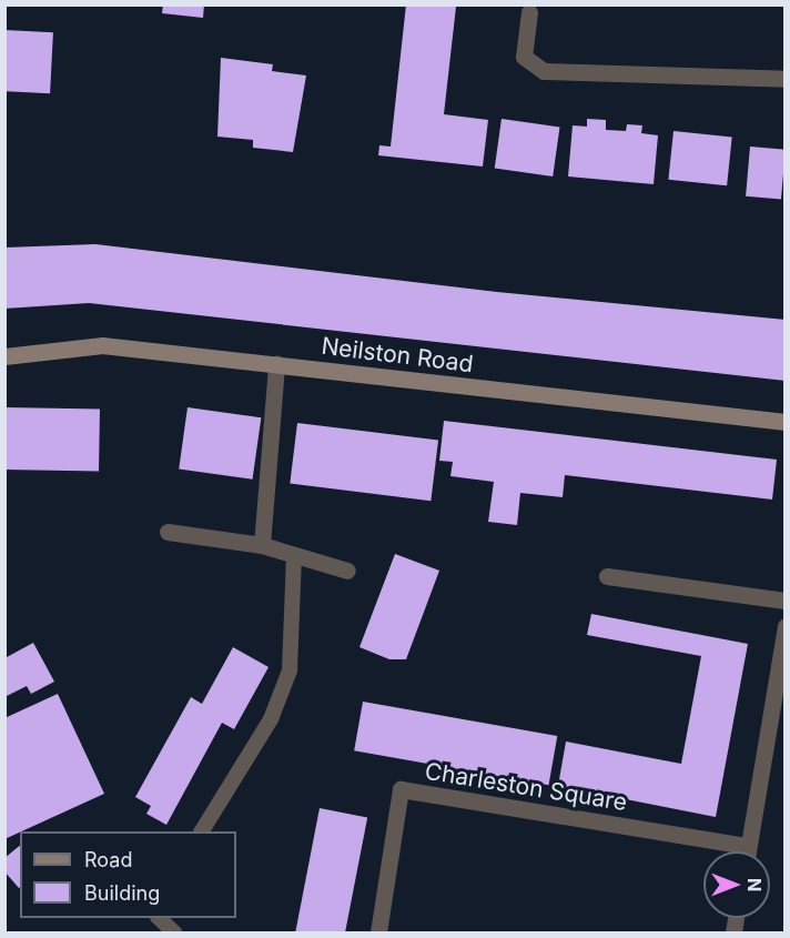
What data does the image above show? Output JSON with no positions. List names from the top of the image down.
{
  "streets": {
    "main road": ["Neilston Road"],
    "street": ["Charleston Square"]
  },
  "legend": ["Road", "Building"],
  "north": "right"
}
